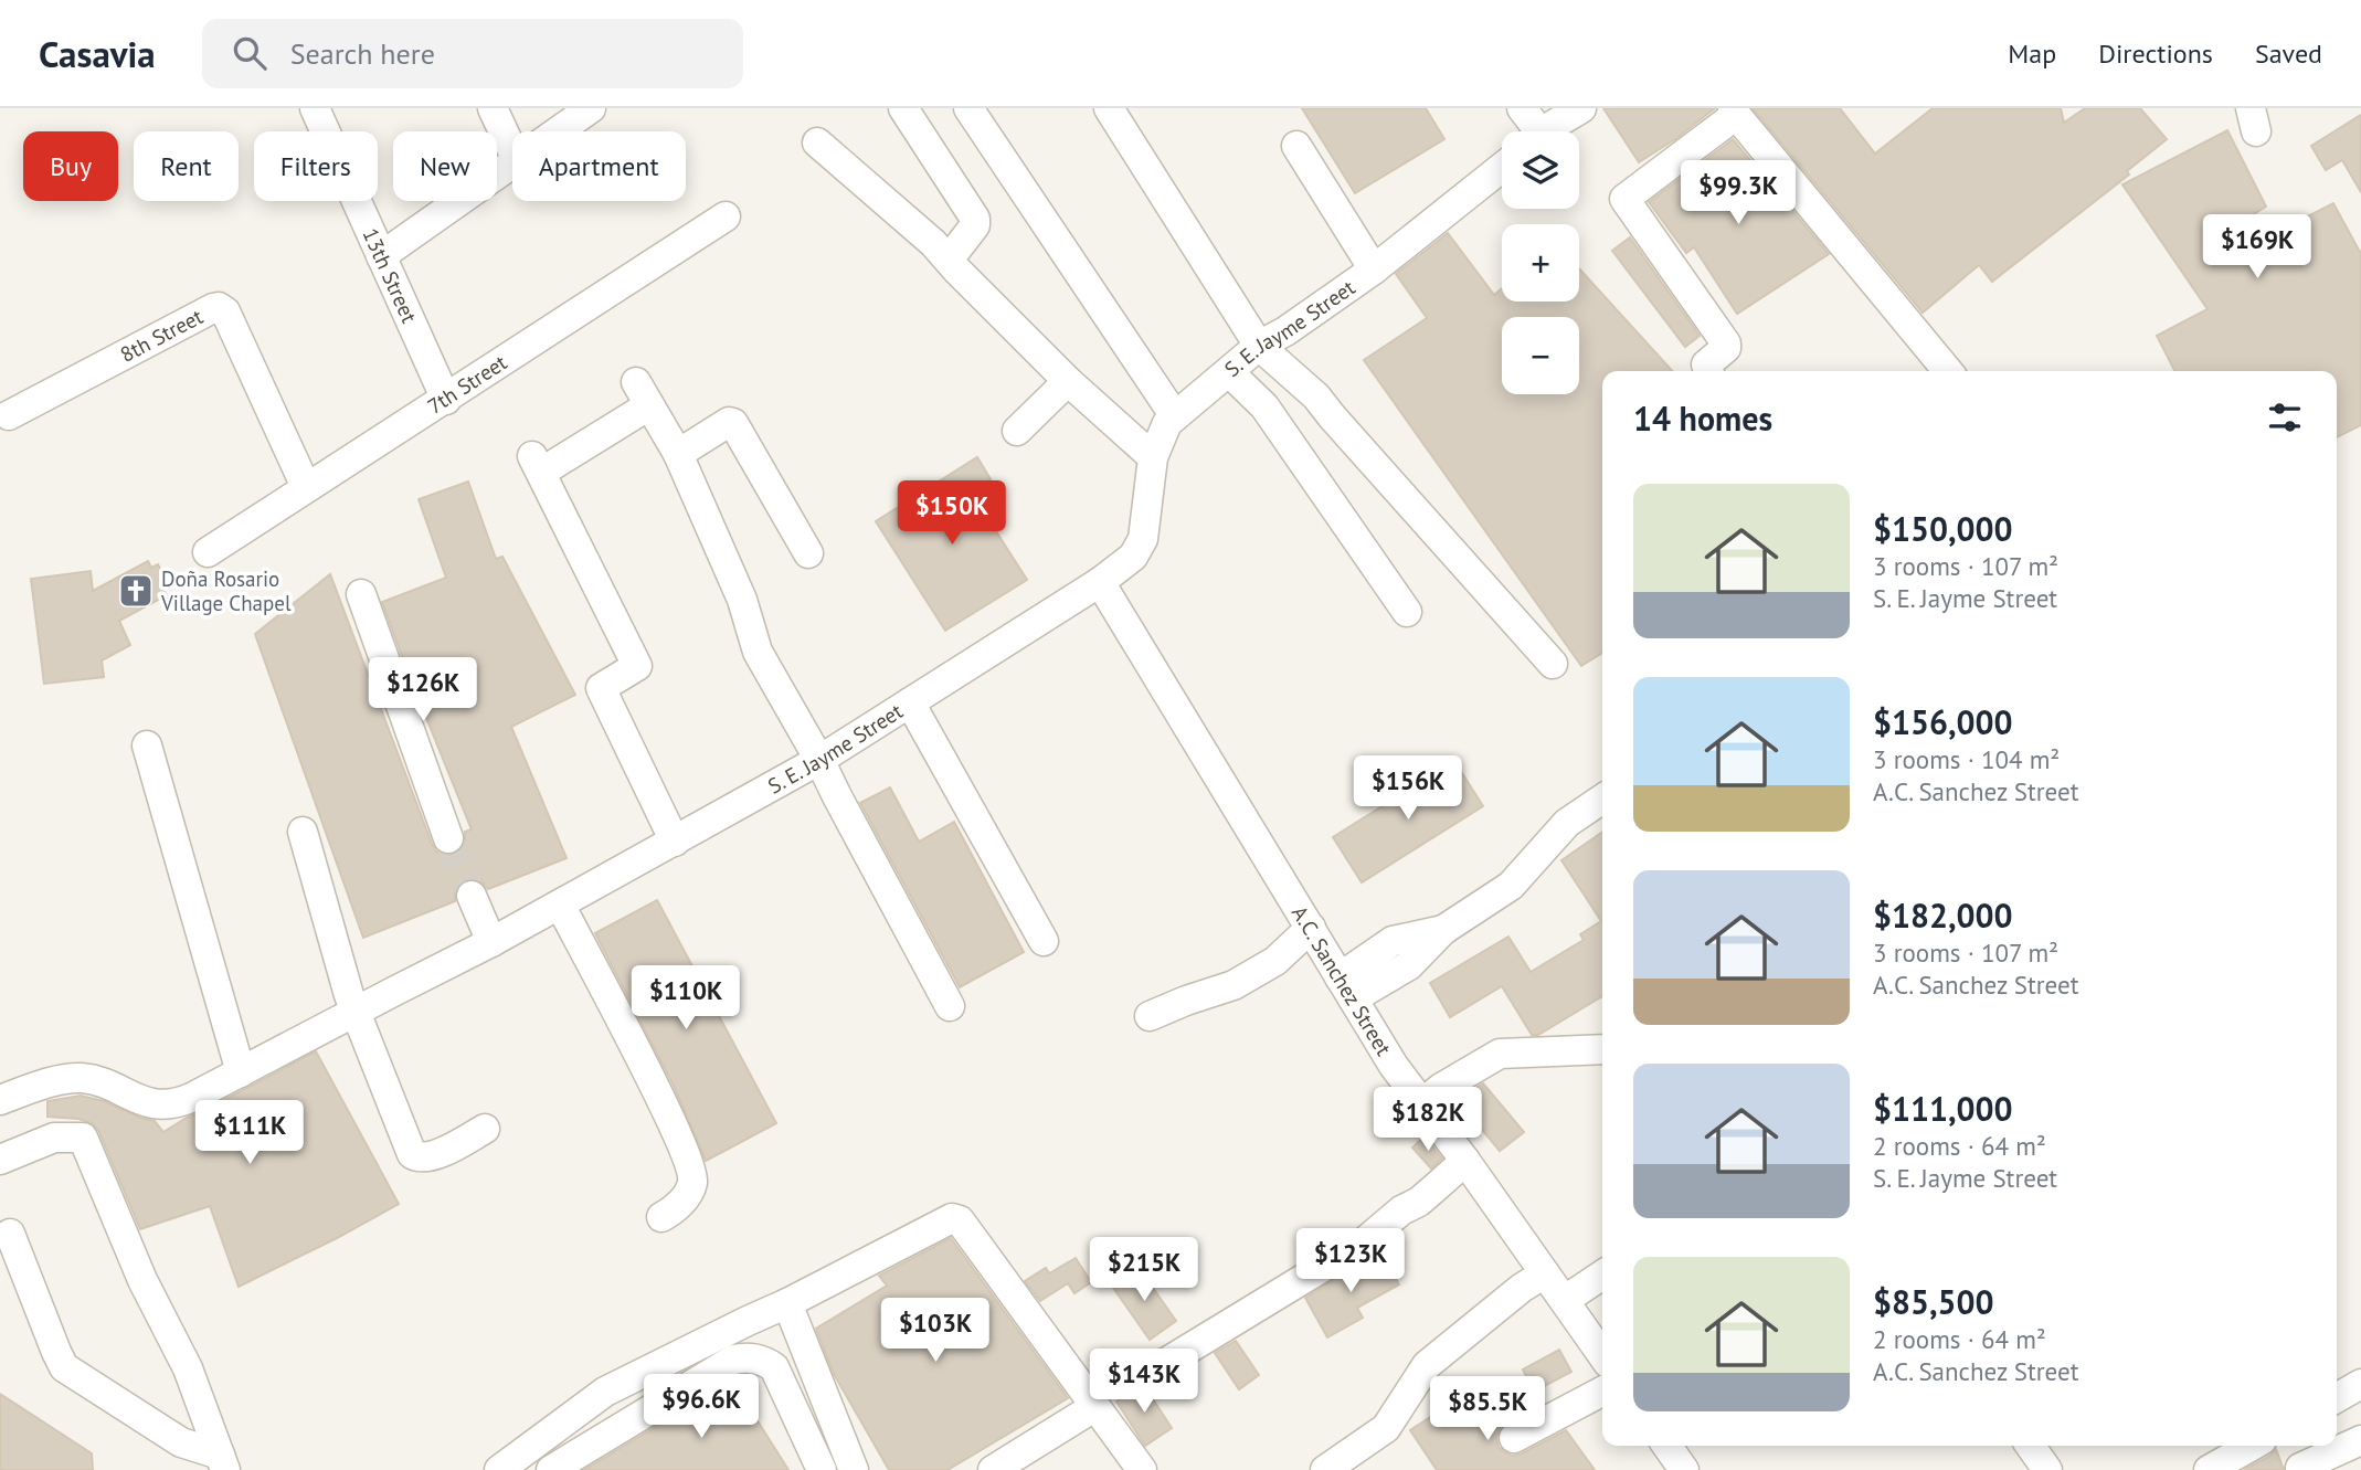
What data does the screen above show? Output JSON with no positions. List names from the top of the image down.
{
  "streets": {
    "street": [
      "13th Street",
      "S. E. Jayme Street",
      "8th Street",
      "7th Street",
      "A.C. Sanchez Street"
    ]
  },
  "crossings": [
    ["13th Street", "7th Street"],
    ["S. E. Jayme Street", "A.C. Sanchez Street"],
    ["8th Street", "7th Street"]
  ],
  "places": {
    "church": ["Doña Rosario Village Chapel"]
  },
  "page": {
    "header": "Casavia",
    "search": "Search here",
    "nav": ["Map", "Directions", "Saved"],
    "map_buttons": ["+", "−"],
    "chip": [
      "Buy",
      "Rent",
      "Filters",
      "New",
      "Apartment"
    ],
    "price": [
      "$99.3K",
      "$169K",
      "$150K",
      "$126K",
      "$156K",
      "$110K",
      "$182K",
      "$111K",
      "$123K",
      "$215K",
      "$103K",
      "$143K",
      "$96.6K",
      "$85.5K"
    ],
    "heading": "14 homes",
    "list": [
      {
        "name": "$150,000",
        "note": "3 rooms · 107 m² · S. E. Jayme Street"
      },
      {
        "name": "$156,000",
        "note": "3 rooms · 104 m² · A.C. Sanchez Street"
      },
      {
        "name": "$182,000",
        "note": "3 rooms · 107 m² · A.C. Sanchez Street"
      },
      {
        "name": "$111,000",
        "note": "2 rooms · 64 m² · S. E. Jayme Street"
      },
      {
        "name": "$85,500",
        "note": "2 rooms · 64 m² · A.C. Sanchez Street"
      }
    ]
  }
}
